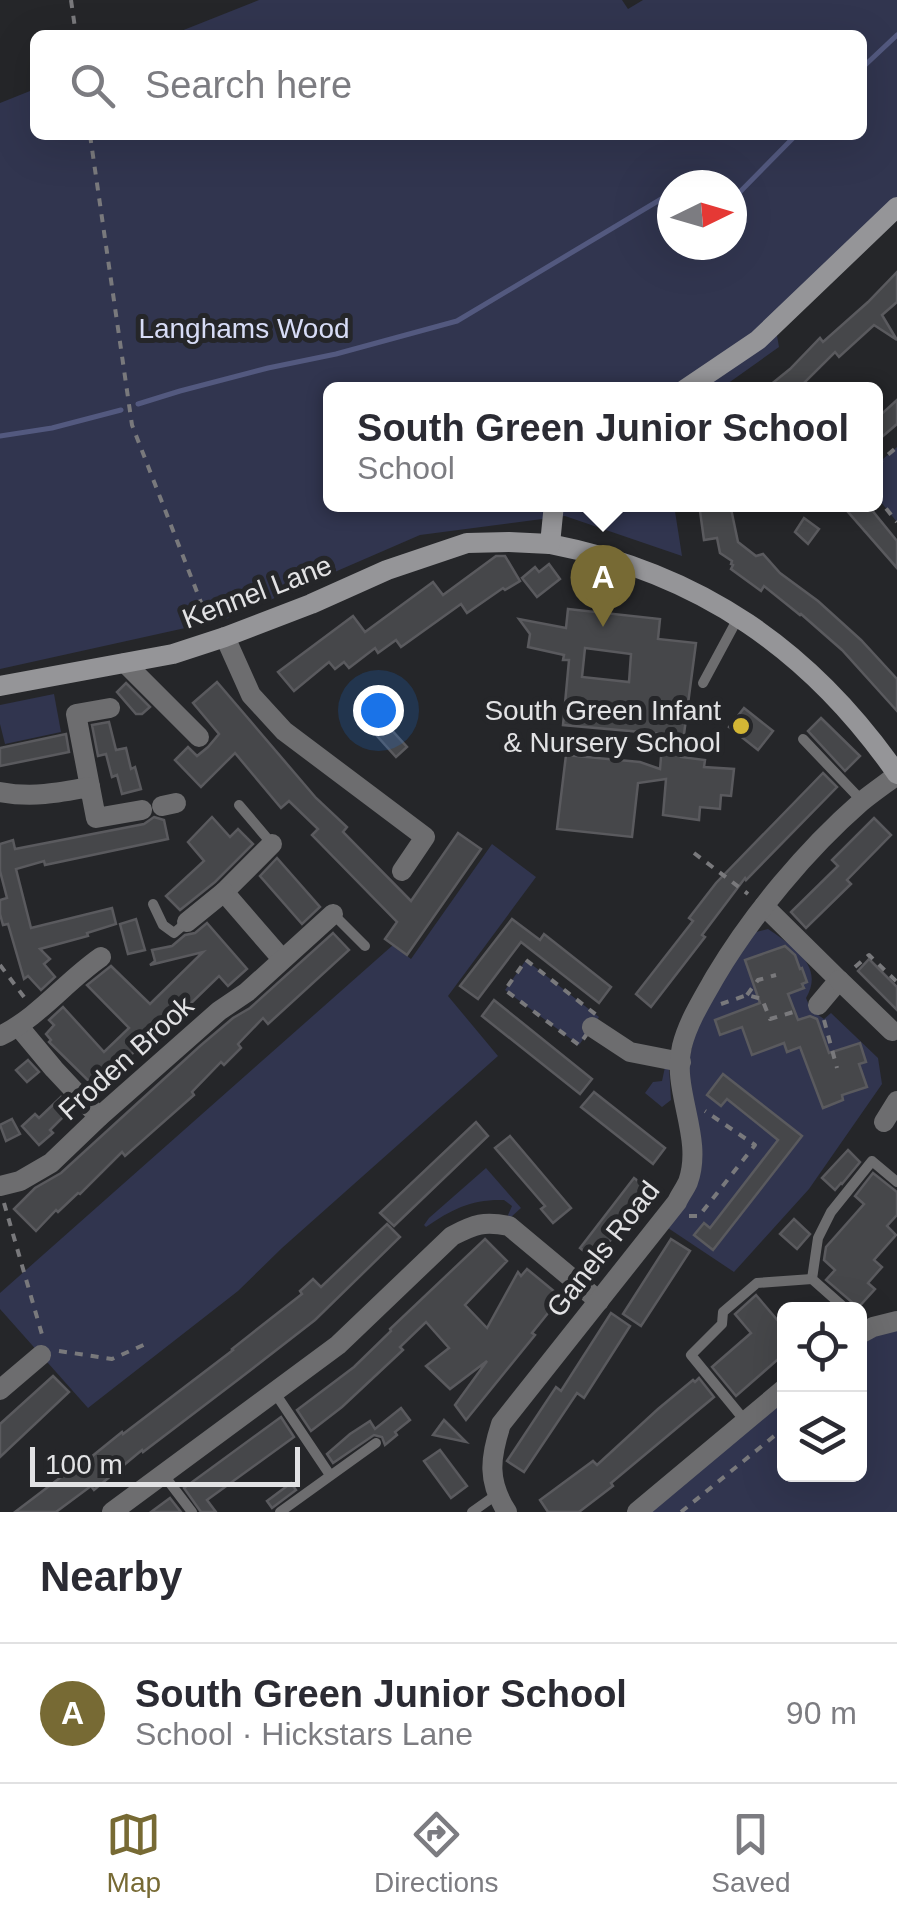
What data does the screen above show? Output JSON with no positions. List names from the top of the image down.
{
  "streets": {
    "street": ["Kennel Lane", "Froden Brook", "Ganels Road"]
  },
  "crossings": [
    ["Kennel Lane", "Ganels Road"]
  ],
  "parks": ["Langhams Wood"],
  "places": ["South Green Infant & Nursery School"],
  "scale_bar": "100 m",
  "north": "right",
  "page": {
    "search": "Search here",
    "popup": ["South Green Junior School", "School"],
    "pins": "A",
    "scale": "100 m",
    "heading": "Nearby",
    "list": [
      {
        "mark": "A",
        "name": "South Green Junior School",
        "note": "School · Hickstars Lane",
        "value": "90 m"
      }
    ],
    "nav": ["Map", "Directions", "Saved"]
  }
}
